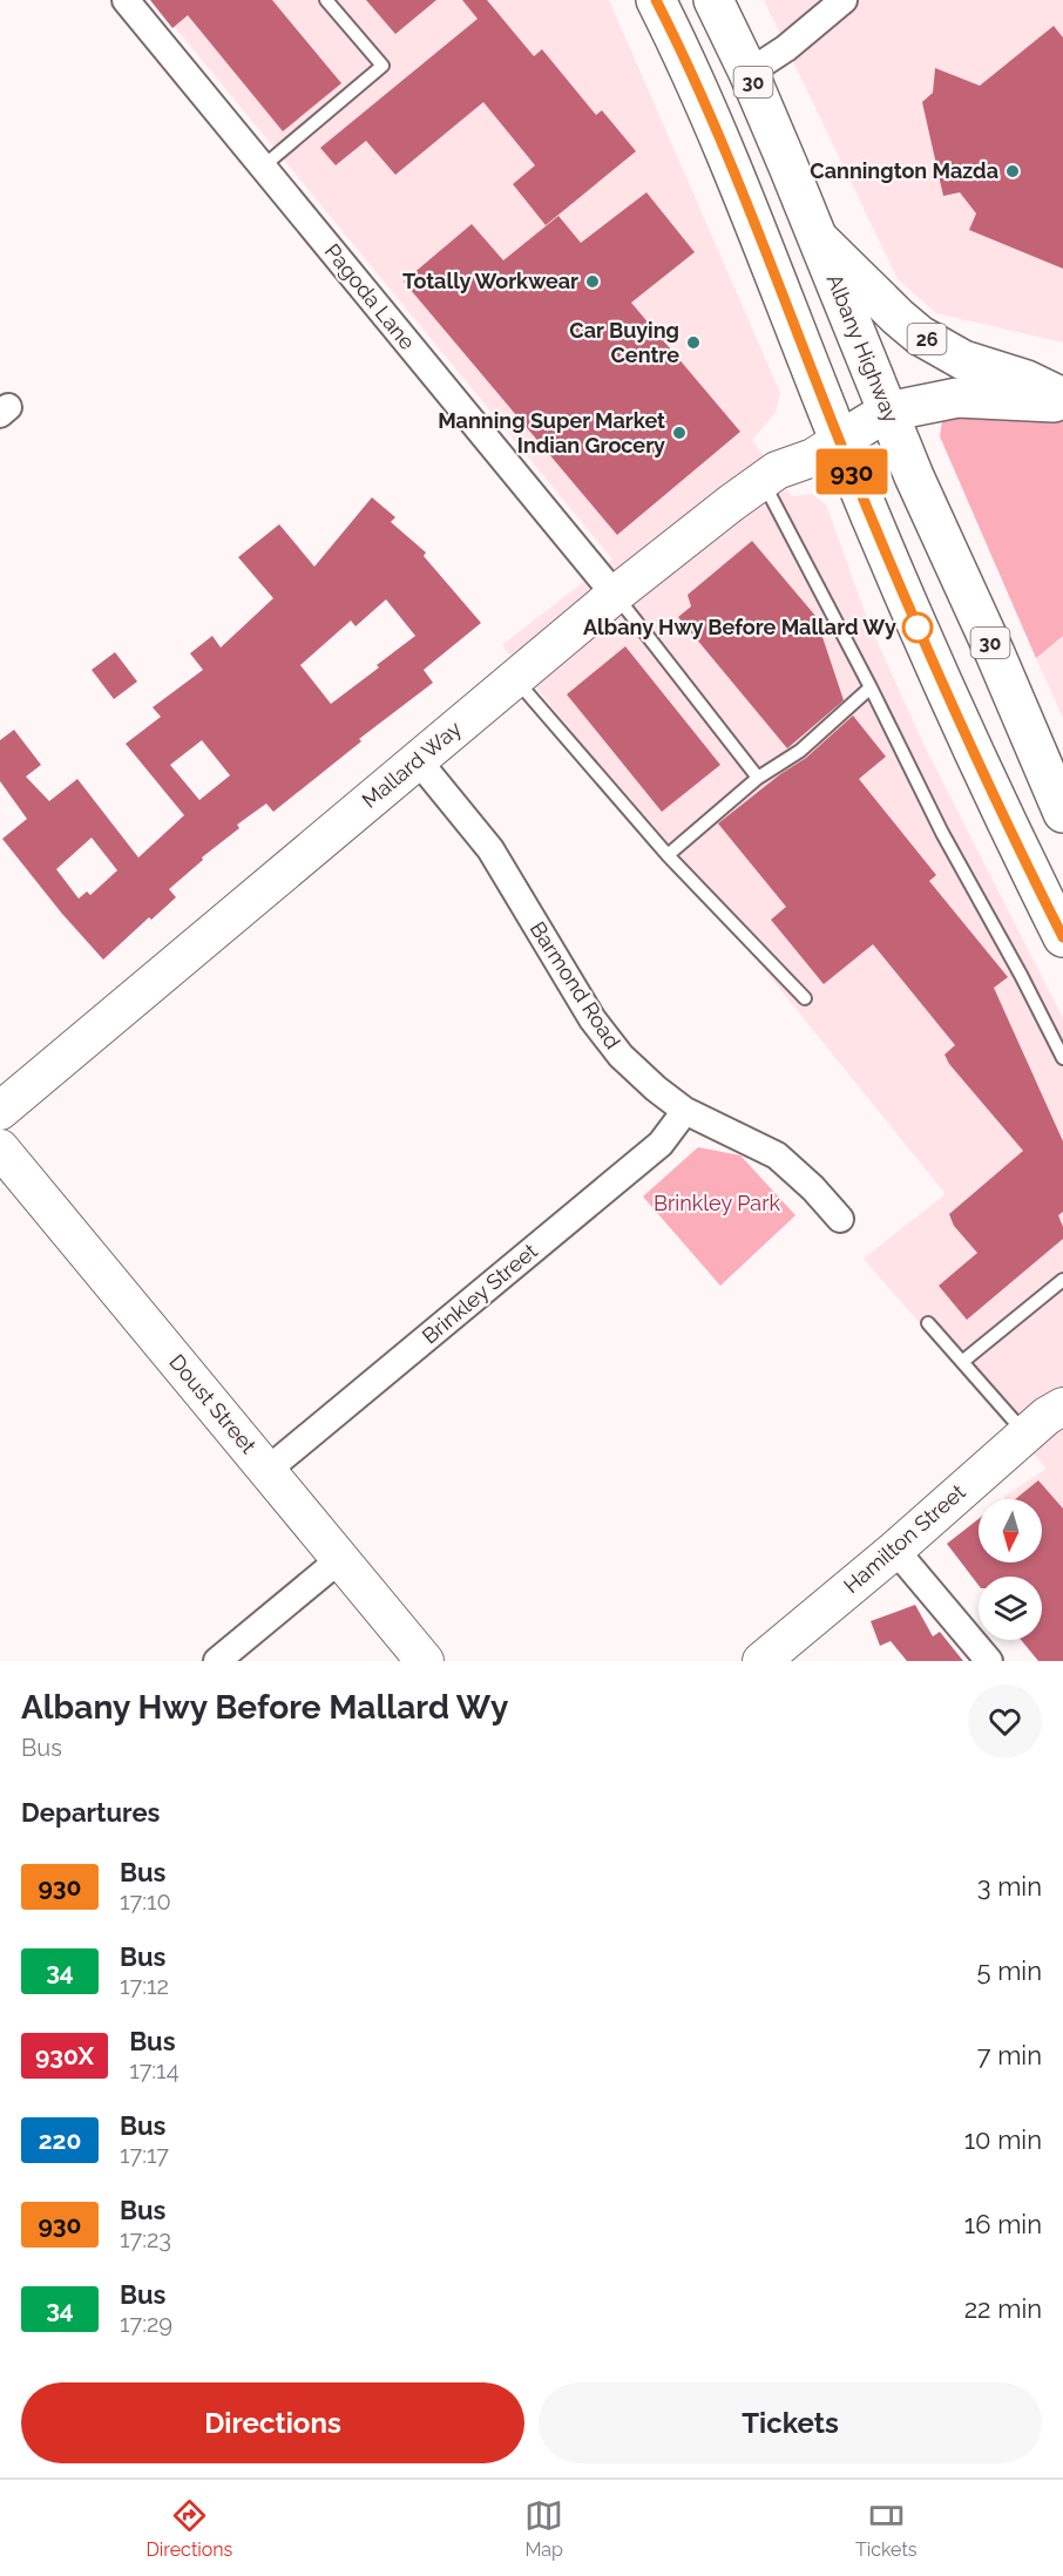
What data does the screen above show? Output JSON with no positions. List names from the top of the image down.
{
  "streets": {
    "main road": ["30", "26", "Albany Highway"],
    "street": [
      "Pagoda Lane",
      "Mallard Way",
      "Barmond Road",
      "Brinkley Street",
      "Doust Street",
      "Hamilton Street"
    ]
  },
  "crossings": [
    ["30", "26"],
    ["30", "Mallard Way"],
    ["Pagoda Lane", "Mallard Way"],
    ["26", "Albany Highway"],
    ["26", "Mallard Way"],
    ["Mallard Way", "Barmond Road"],
    ["Barmond Road", "Brinkley Street"],
    ["Brinkley Street", "Doust Street"]
  ],
  "parks": ["Brinkley Park"],
  "places": [
    "Cannington Mazda",
    "Totally Workwear",
    "Car Buying Centre",
    "Manning Super Market Indian Grocery",
    "Albany Hwy Before Mallard Wy"
  ],
  "lines": ["bus line 930"],
  "north": "bottom",
  "page": {
    "on_map": "930",
    "heading": [
      ["Albany Hwy Before Mallard Wy", "Bus"],
      "Departures"
    ],
    "list": [
      {
        "mark": "930",
        "name": "Bus",
        "note": "17:10",
        "value": "3 min"
      },
      {
        "mark": "34",
        "name": "Bus",
        "note": "17:12",
        "value": "5 min"
      },
      {
        "mark": "930X",
        "name": "Bus",
        "note": "17:14",
        "value": "7 min"
      },
      {
        "mark": "220",
        "name": "Bus",
        "note": "17:17",
        "value": "10 min"
      },
      {
        "mark": "930",
        "name": "Bus",
        "note": "17:23",
        "value": "16 min"
      },
      {
        "mark": "34",
        "name": "Bus",
        "note": "17:29",
        "value": "22 min"
      }
    ],
    "buttons": ["Directions", "Tickets"],
    "tabs": ["Directions", "Map", "Tickets"]
  }
}
